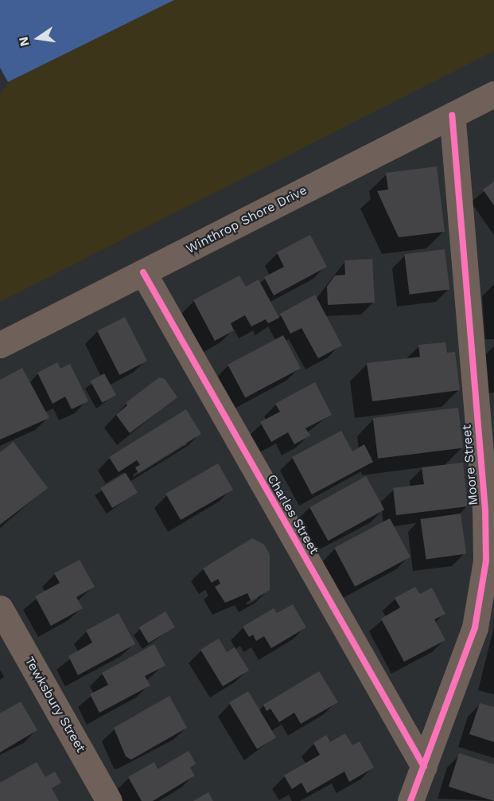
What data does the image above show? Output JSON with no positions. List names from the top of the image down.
{
  "streets": {
    "street": [
      "Winthrop Shore Drive",
      "Moore Street",
      "Charles Street",
      "Tewksbury Street"
    ]
  },
  "crossings": [
    ["Winthrop Shore Drive", "Moore Street"],
    ["Winthrop Shore Drive", "Charles Street"],
    ["Moore Street", "Charles Street"]
  ],
  "north": "left"
}
